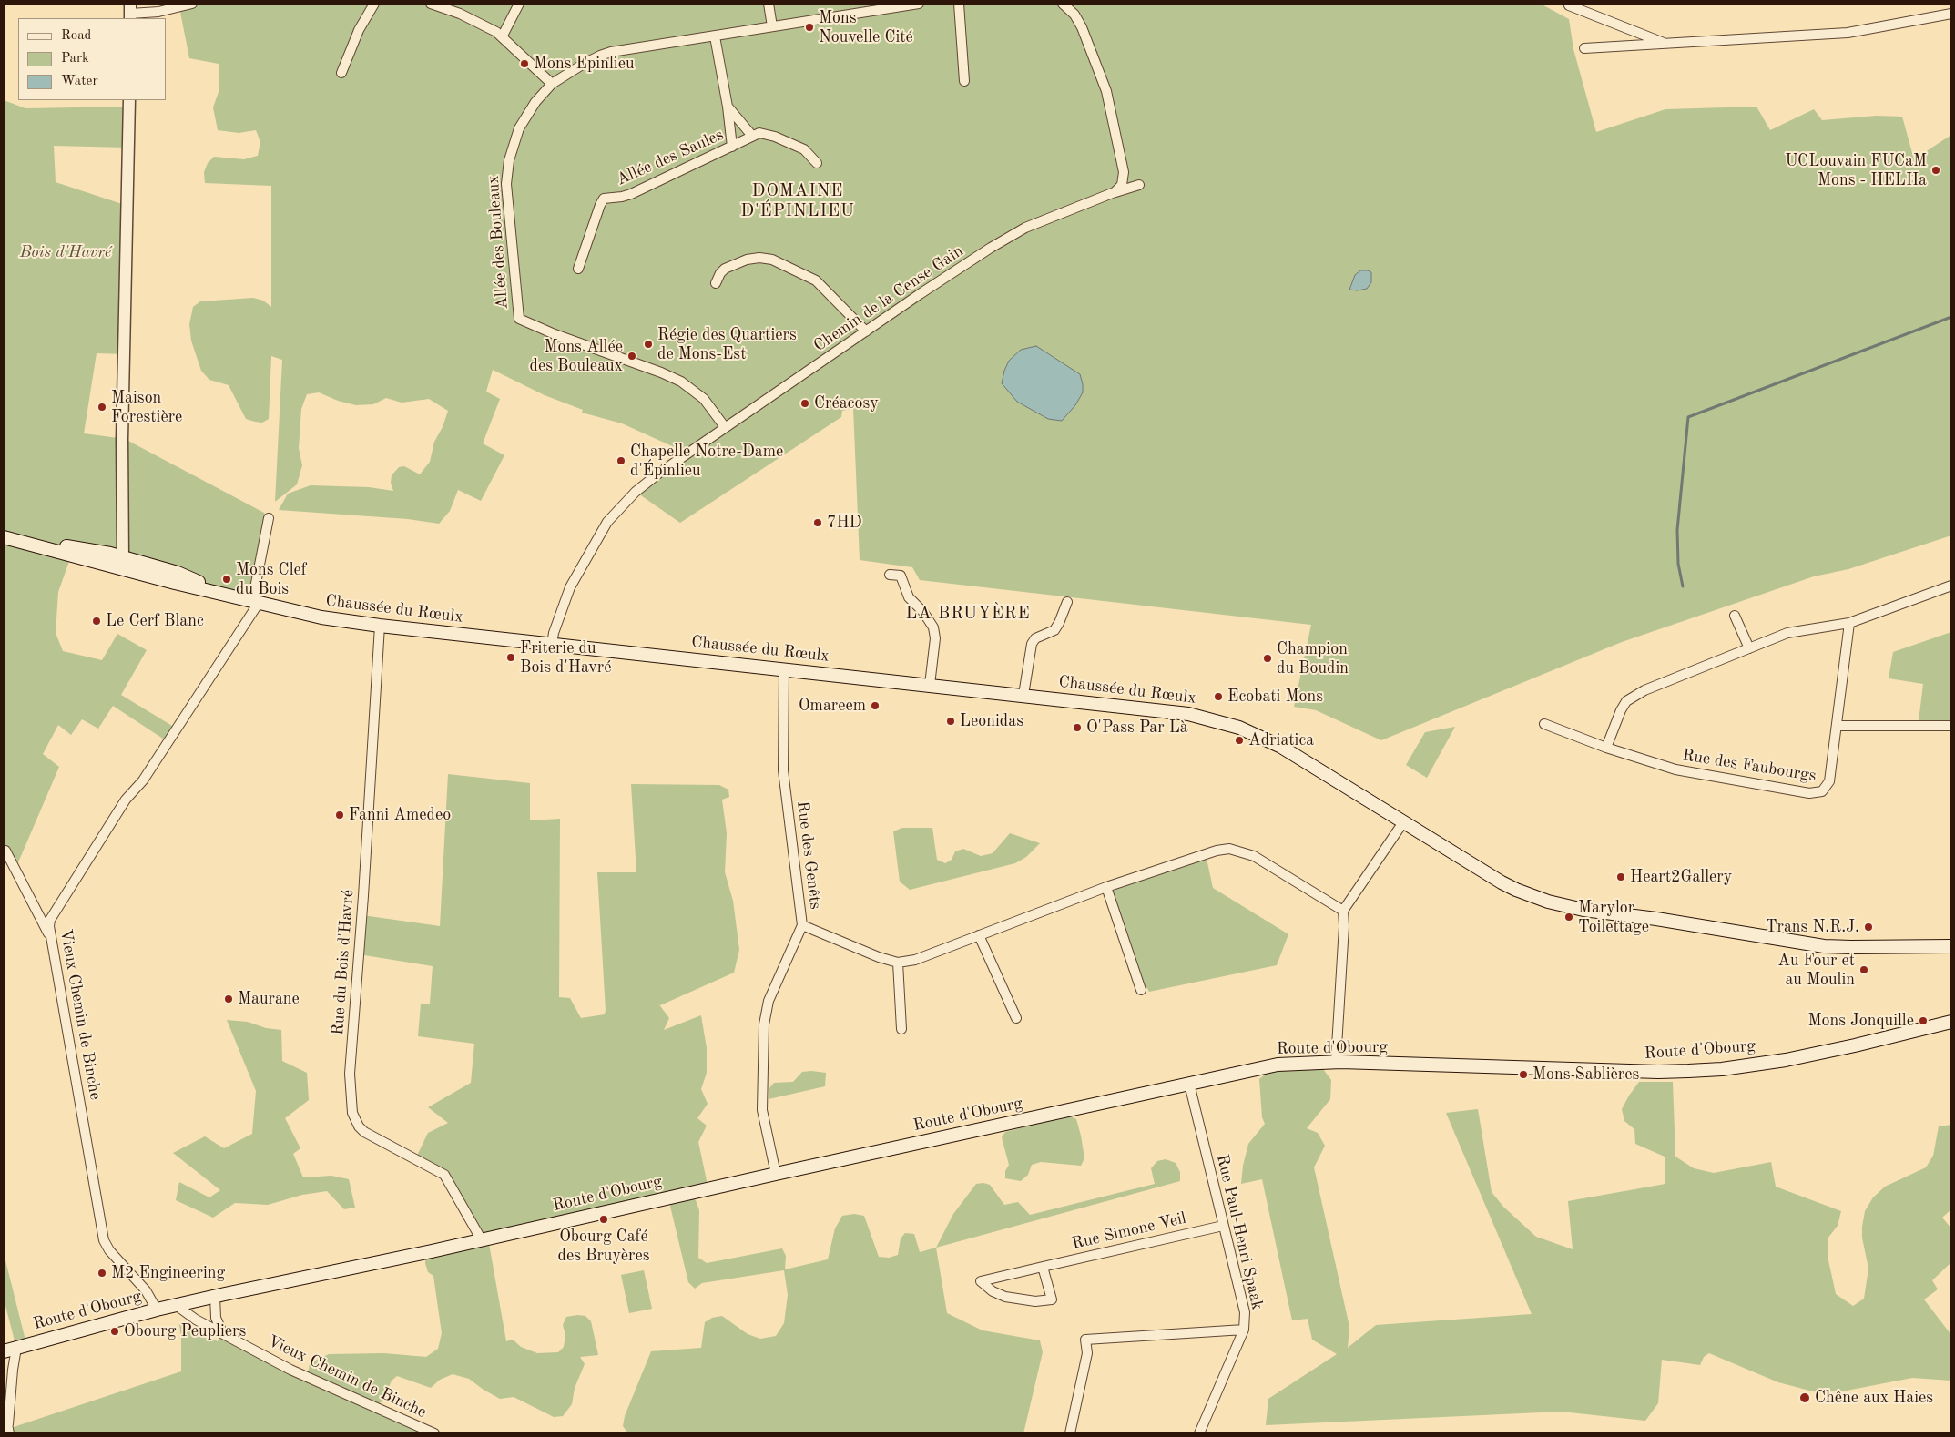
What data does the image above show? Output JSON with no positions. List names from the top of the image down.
{
  "streets": {
    "main road": ["Chaussée du Rœulx", "Route d'Obourg"],
    "street": [
      "Allée des Saules",
      "Allée des Bouleaux",
      "Chemin de la Cense Gain",
      "Rue des Faubourgs",
      "Rue des Genêts",
      "Rue du Bois d'Havré",
      "Vieux Chemin de Binche",
      "Rue Simone Veil",
      "Rue Paul-Henri Spaak"
    ]
  },
  "crossings": [
    ["Allée des Bouleaux", "Chemin de la Cense Gain"],
    ["Chemin de la Cense Gain", "Chaussée du Rœulx"],
    ["Chaussée du Rœulx", "Rue des Genêts"],
    ["Chaussée du Rœulx", "Rue du Bois d'Havré"],
    ["Chaussée du Rœulx", "Vieux Chemin de Binche"],
    ["Rue des Genêts", "Route d'Obourg"],
    ["Rue du Bois d'Havré", "Route d'Obourg"],
    ["Vieux Chemin de Binche", "Route d'Obourg"],
    ["Route d'Obourg", "Rue Paul-Henri Spaak"],
    ["Rue Simone Veil", "Rue Paul-Henri Spaak"]
  ],
  "districts": ["DOMAINE D'ÉPINLIEU", "LA BRUYÈRE"],
  "parks": ["Bois d'Havré"],
  "places": [
    "Mons Nouvelle Cité",
    "Mons Epinlieu",
    "UCLouvain FUCaM Mons - HELHa",
    "Régie des Quartiers de Mons-Est",
    "Mons Allée des Bouleaux",
    "Créacosy",
    "Maison Forestière",
    "Chapelle Notre-Dame d'Épinlieu",
    "7HD",
    "Mons Clef du Bois",
    "Le Cerf Blanc",
    "Friterie du Bois d'Havré",
    "Champion du Boudin",
    "Ecobati Mons",
    "Omareem",
    "Leonidas",
    "O'Pass Par Là",
    "Adriatica",
    "Fanni Amedeo",
    "Heart2Gallery",
    "Marylor Toilettage",
    "Trans N.R.J.",
    "Au Four et au Moulin",
    "Maurane",
    "Mons Jonquille",
    "Mons Sablières",
    "Obourg Café des Bruyères",
    "M2 Engineering",
    "Obourg Peupliers",
    "Chêne aux Haies"
  ],
  "legend": ["Road", "Park", "Water"]
}
